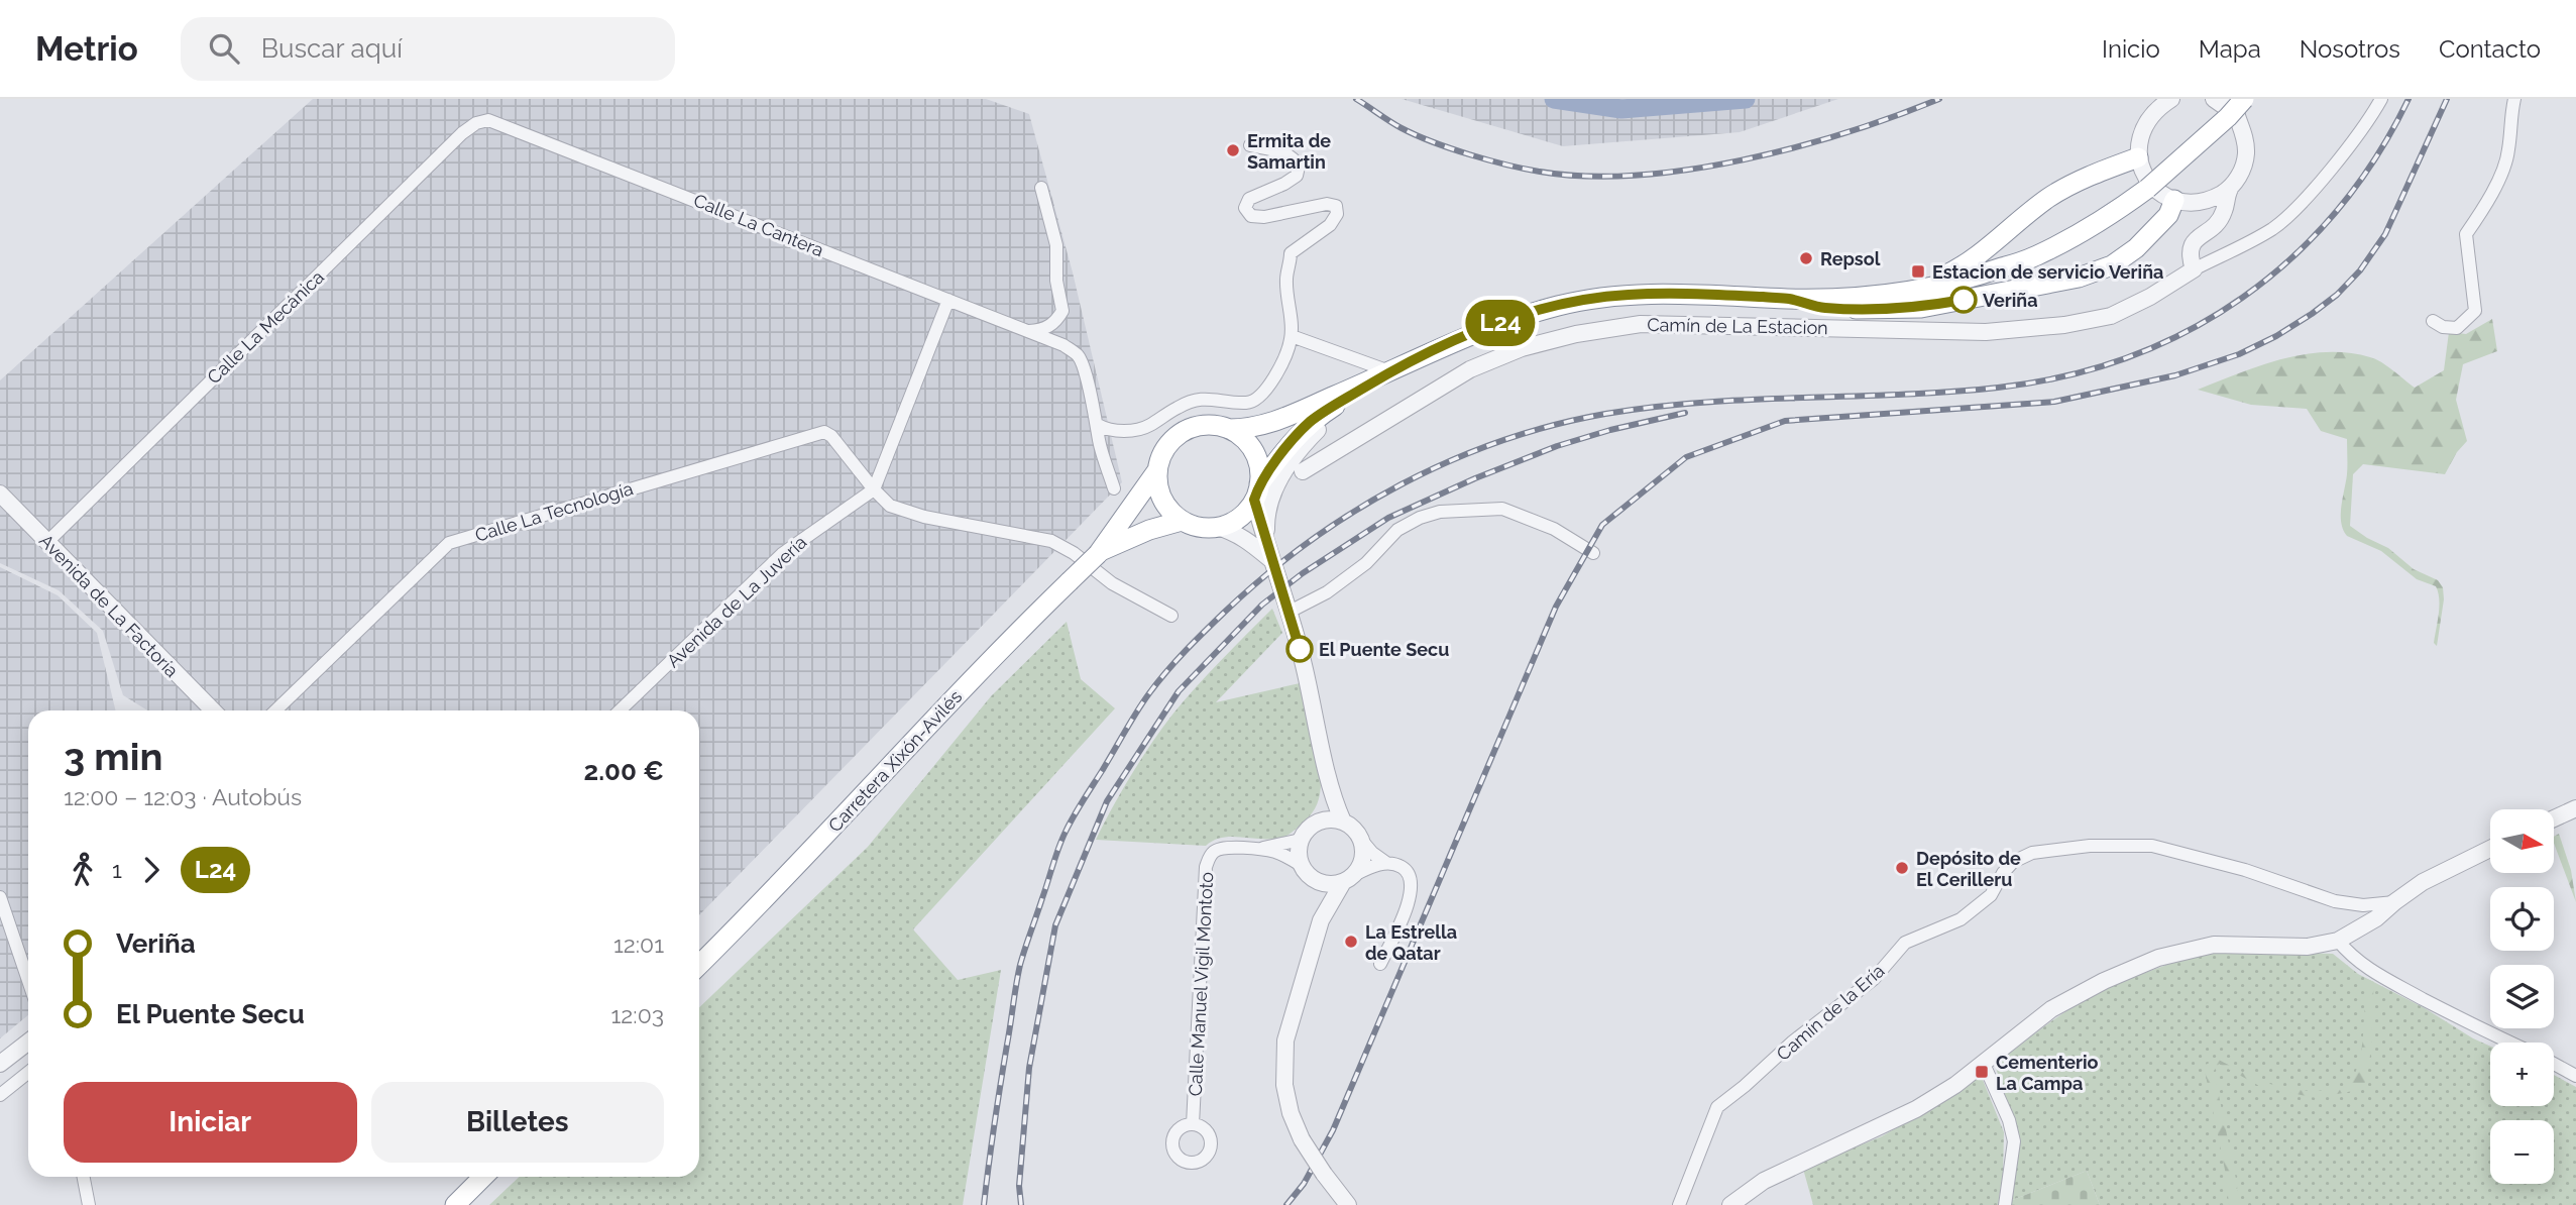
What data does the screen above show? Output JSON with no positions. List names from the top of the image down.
{
  "streets": {
    "highway": ["Carretera Xixón-Avilés"],
    "street": [
      "Calle La Cantera",
      "Camín de La Estacion",
      "Calle La Mecánica",
      "Calle La Tecnología",
      "Avenida de La Juvería",
      "Avenida de La Factoría",
      "Calle Manuel Vigil Montoto",
      "Camín de la Ería"
    ]
  },
  "crossings": [
    ["Calle La Cantera", "Calle La Mecánica"],
    ["Calle La Mecánica", "Avenida de La Factoría"],
    ["Calle La Tecnología", "Avenida de La Juvería"]
  ],
  "places": {
    "other": [
      "Ermita de Samartin",
      "Repsol",
      "Veriña",
      "El Puente Secu",
      "Depósito de El Cerilleru",
      "La Estrella de Qatar"
    ],
    "transit": ["Estacion de servicio Veriña", "Cementerio La Campa"]
  },
  "lines": ["bus line L24"],
  "north": "right",
  "page": {
    "header": "Metrio",
    "search": "Buscar aquí",
    "nav": [
      "Inicio",
      "Mapa",
      "Nosotros",
      "Contacto"
    ],
    "on_map": "L24",
    "heading": ["3 min", "12:00 – 12:03 · Autobús", "2.00 €"],
    "map_buttons": ["+", "−"],
    "legs": ["1", "L24"],
    "list": [
      {
        "name": "Veriña",
        "value": "12:01"
      },
      {
        "name": "El Puente Secu",
        "value": "12:03"
      }
    ],
    "buttons": ["Iniciar", "Billetes"]
  }
}
